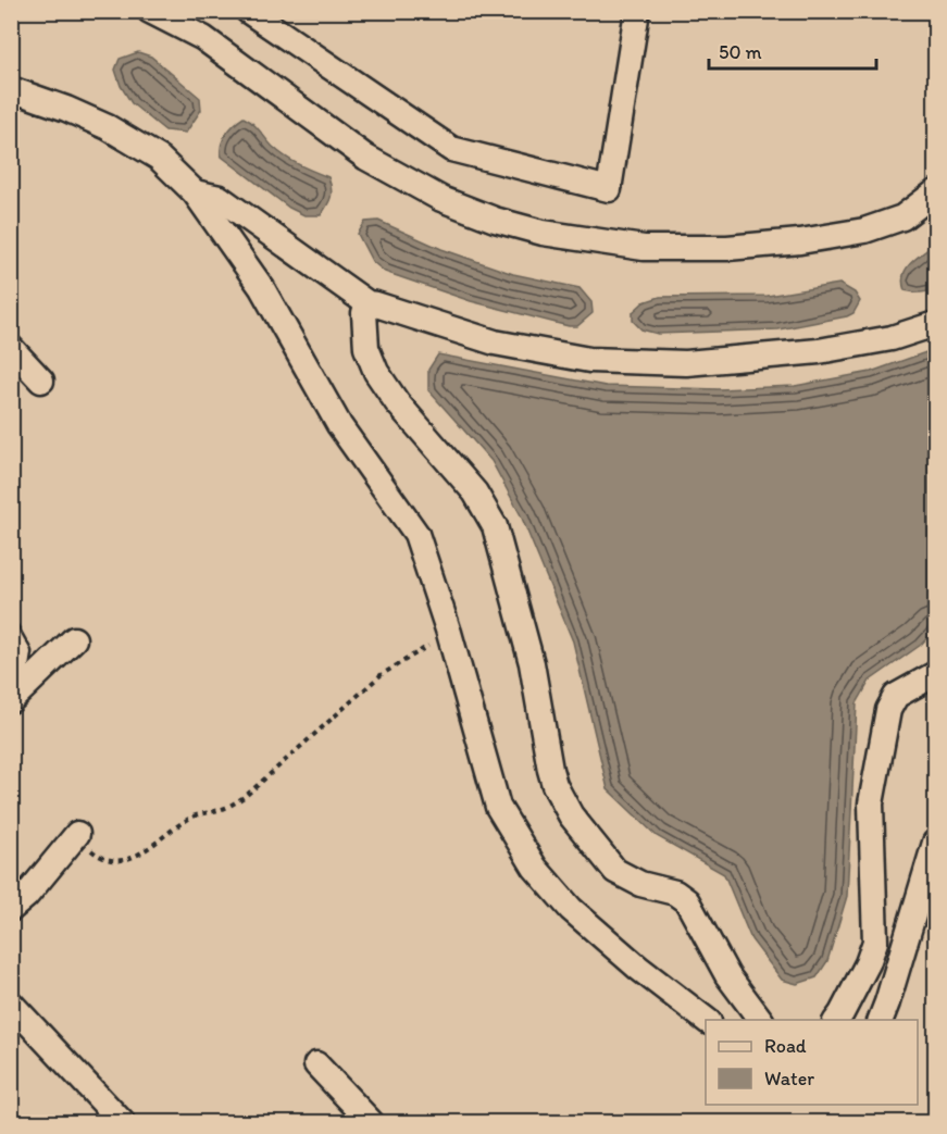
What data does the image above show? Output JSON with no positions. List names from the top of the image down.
{
  "legend": ["Road", "Water"],
  "scale_bar": "50 m"
}
